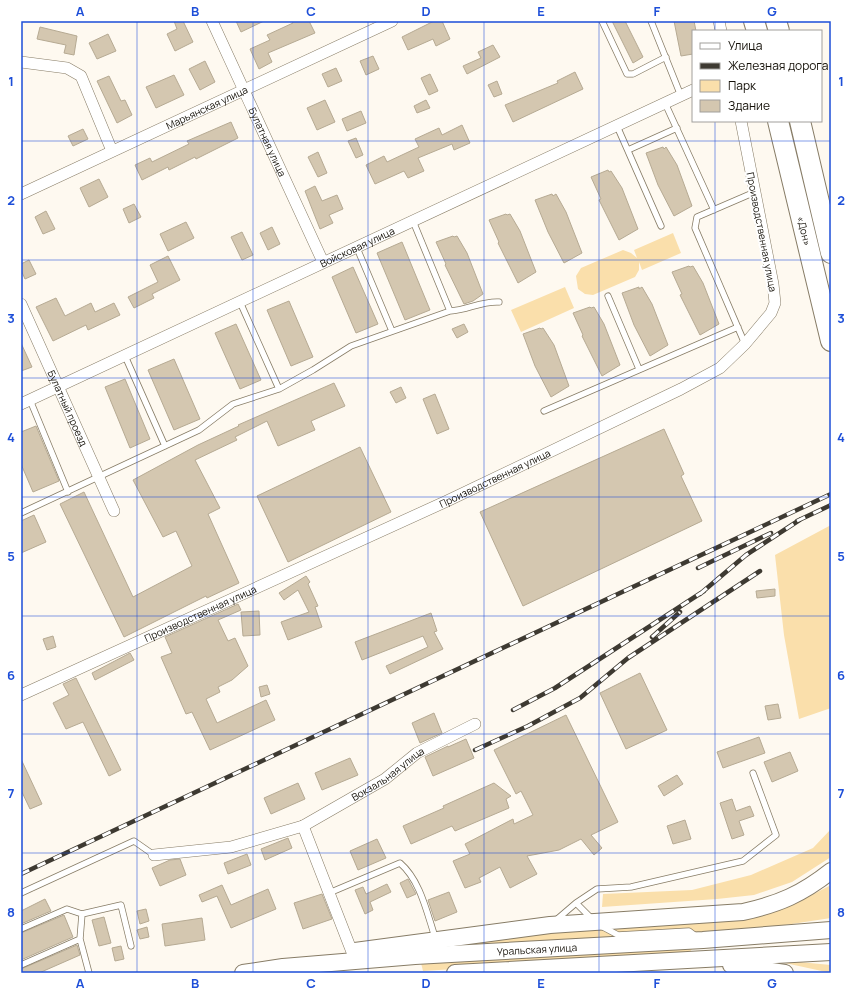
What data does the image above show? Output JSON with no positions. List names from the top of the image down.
{
  "streets": {
    "highway": ["«Дон»"],
    "main road": ["Уральская улица"],
    "street": [
      "Марьянская улица",
      "Булатная улица",
      "Производственная улица",
      "Войсковая улица",
      "Булатный проезд",
      "Вокзальная улица"
    ]
  },
  "crossings": [
    ["Марьянская улица", "Булатная улица"],
    ["Булатная улица", "Войсковая улица"],
    ["Войсковая улица", "Булатный проезд"]
  ],
  "legend": [
    "Улица",
    "Железная дорога",
    "Парк",
    "Здание"
  ],
  "grid": {
    "columns": [
      "A",
      "B",
      "C",
      "D",
      "E",
      "F",
      "G"
    ],
    "rows": [
      "1",
      "2",
      "3",
      "4",
      "5",
      "6",
      "7",
      "8"
    ]
  }
}
